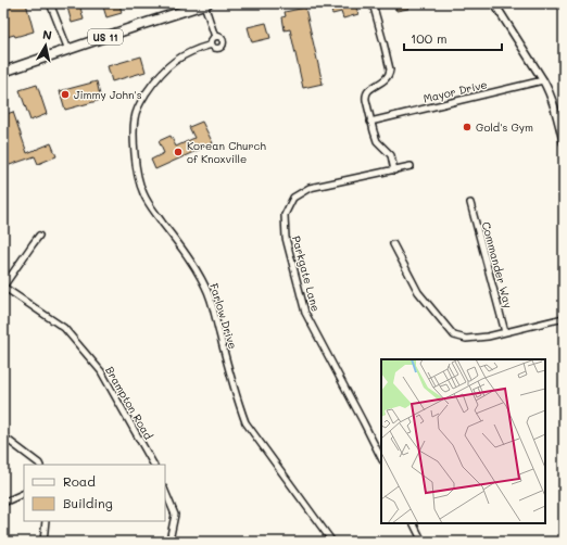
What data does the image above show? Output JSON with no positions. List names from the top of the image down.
{
  "streets": {
    "main road": ["US 11"],
    "street": [
      "Mayor Drive",
      "Commander Way",
      "Parkgate Lane",
      "Farlow Drive",
      "Brampton Road"
    ]
  },
  "crossings": [
    ["US 11", "Farlow Drive"]
  ],
  "places": ["Jimmy John's", "Gold's Gym", "Korean Church of Knoxville"],
  "legend": ["Road", "Building"],
  "scale_bar": "100 m",
  "north": "top"
}
